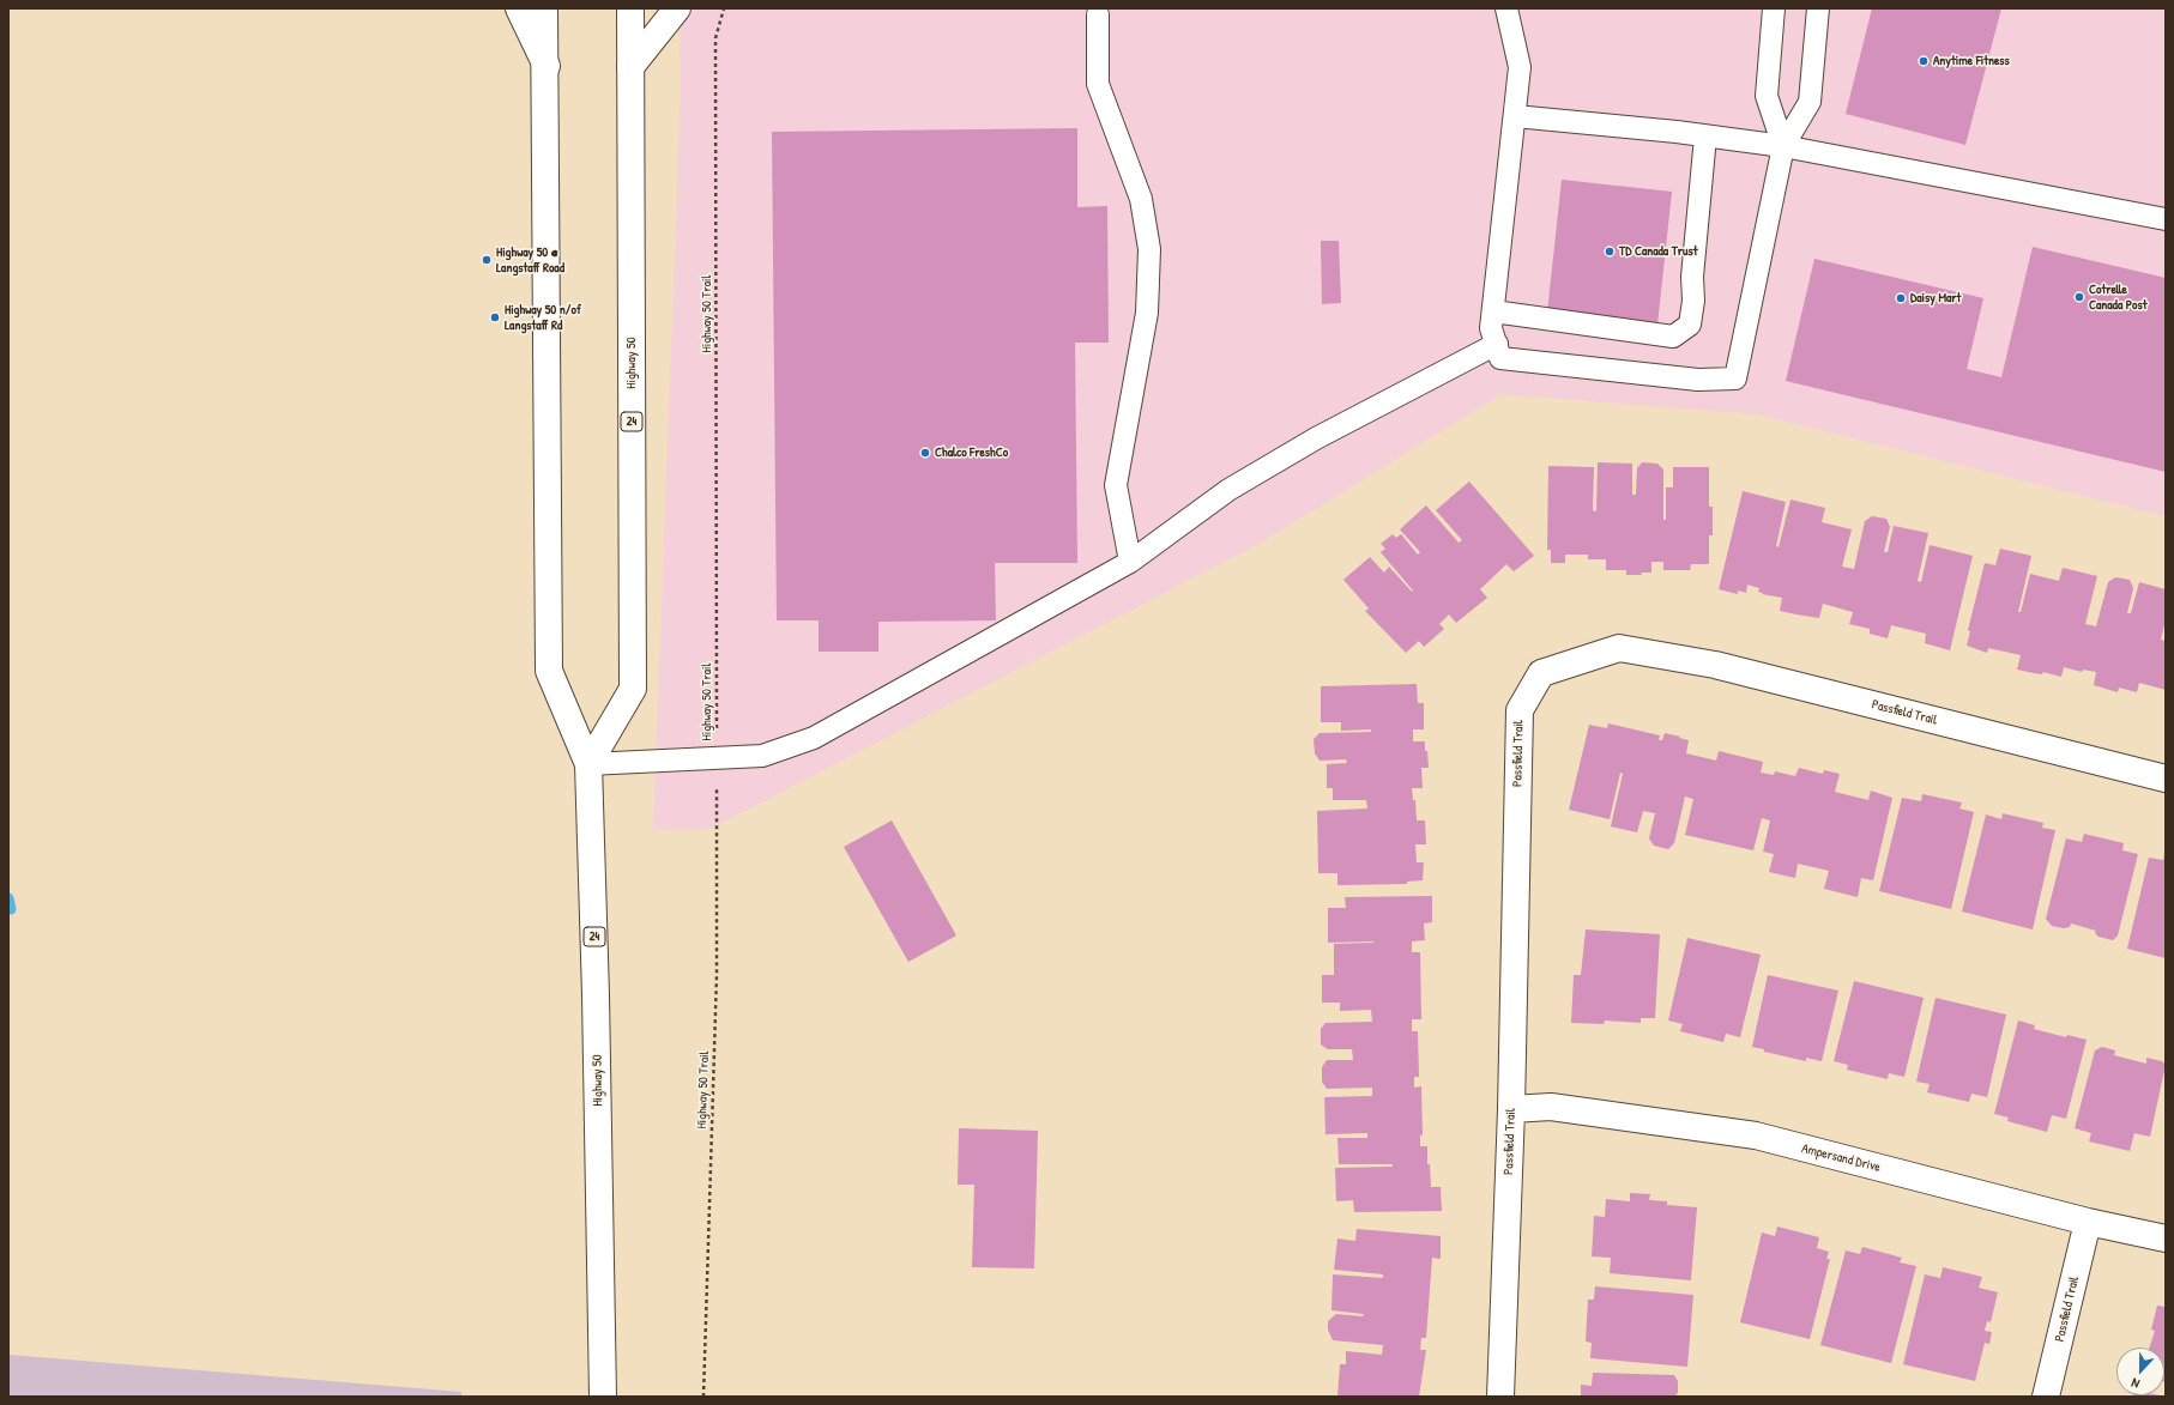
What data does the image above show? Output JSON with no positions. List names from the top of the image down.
{
  "streets": {
    "main road": [
      "Highway 50",
      "24",
      "Passfield Trail",
      "Ampersand Drive"
    ],
    "path": ["Highway 50 Trail"]
  },
  "crossings": [
    ["Passfield Trail", "Ampersand Drive"]
  ],
  "places": [
    "Anytime Fitness",
    "TD Canada Trust",
    "Highway 50 @ Langstaff Road",
    "Cotrelle Canada Post",
    "Daisy Mart",
    "Highway 50 n/of Langstaff Rd",
    "Chalco FreshCo"
  ],
  "north": "bottom"
}
